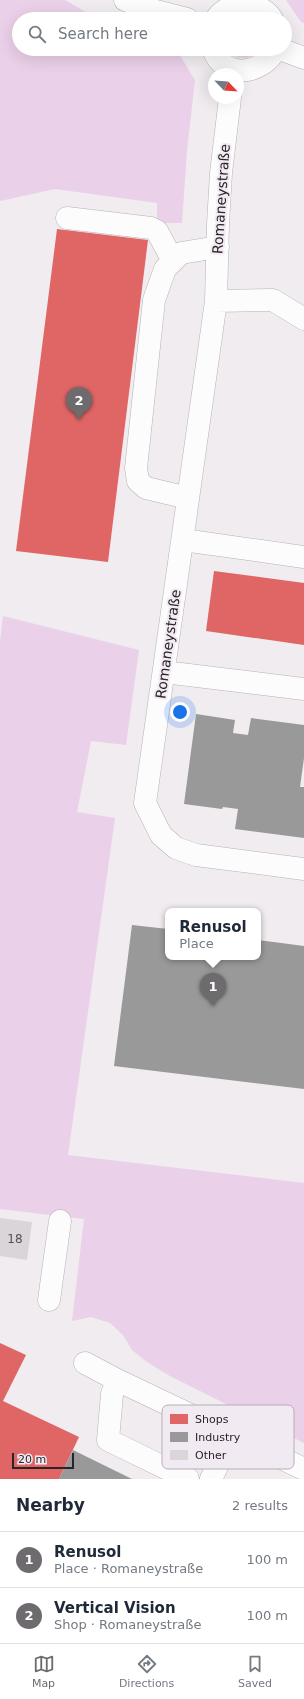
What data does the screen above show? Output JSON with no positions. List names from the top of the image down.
{
  "streets": {
    "street": ["Romaneystraße"]
  },
  "house_numbers": ["18"],
  "legend": ["Shops", "Industry", "Other"],
  "scale_bar": "20 m",
  "north": "bottom right",
  "page": {
    "search": "Search here",
    "pins": ["2", "1"],
    "popup": ["Renusol", "Place"],
    "scale": "20 m",
    "heading": ["Nearby", "2 results"],
    "list": [
      {
        "mark": "1",
        "name": "Renusol",
        "note": "Place · Romaneystraße",
        "value": "100 m"
      },
      {
        "mark": "2",
        "name": "Vertical Vision",
        "note": "Shop · Romaneystraße",
        "value": "100 m"
      }
    ],
    "nav": ["Map", "Directions", "Saved"]
  }
}
